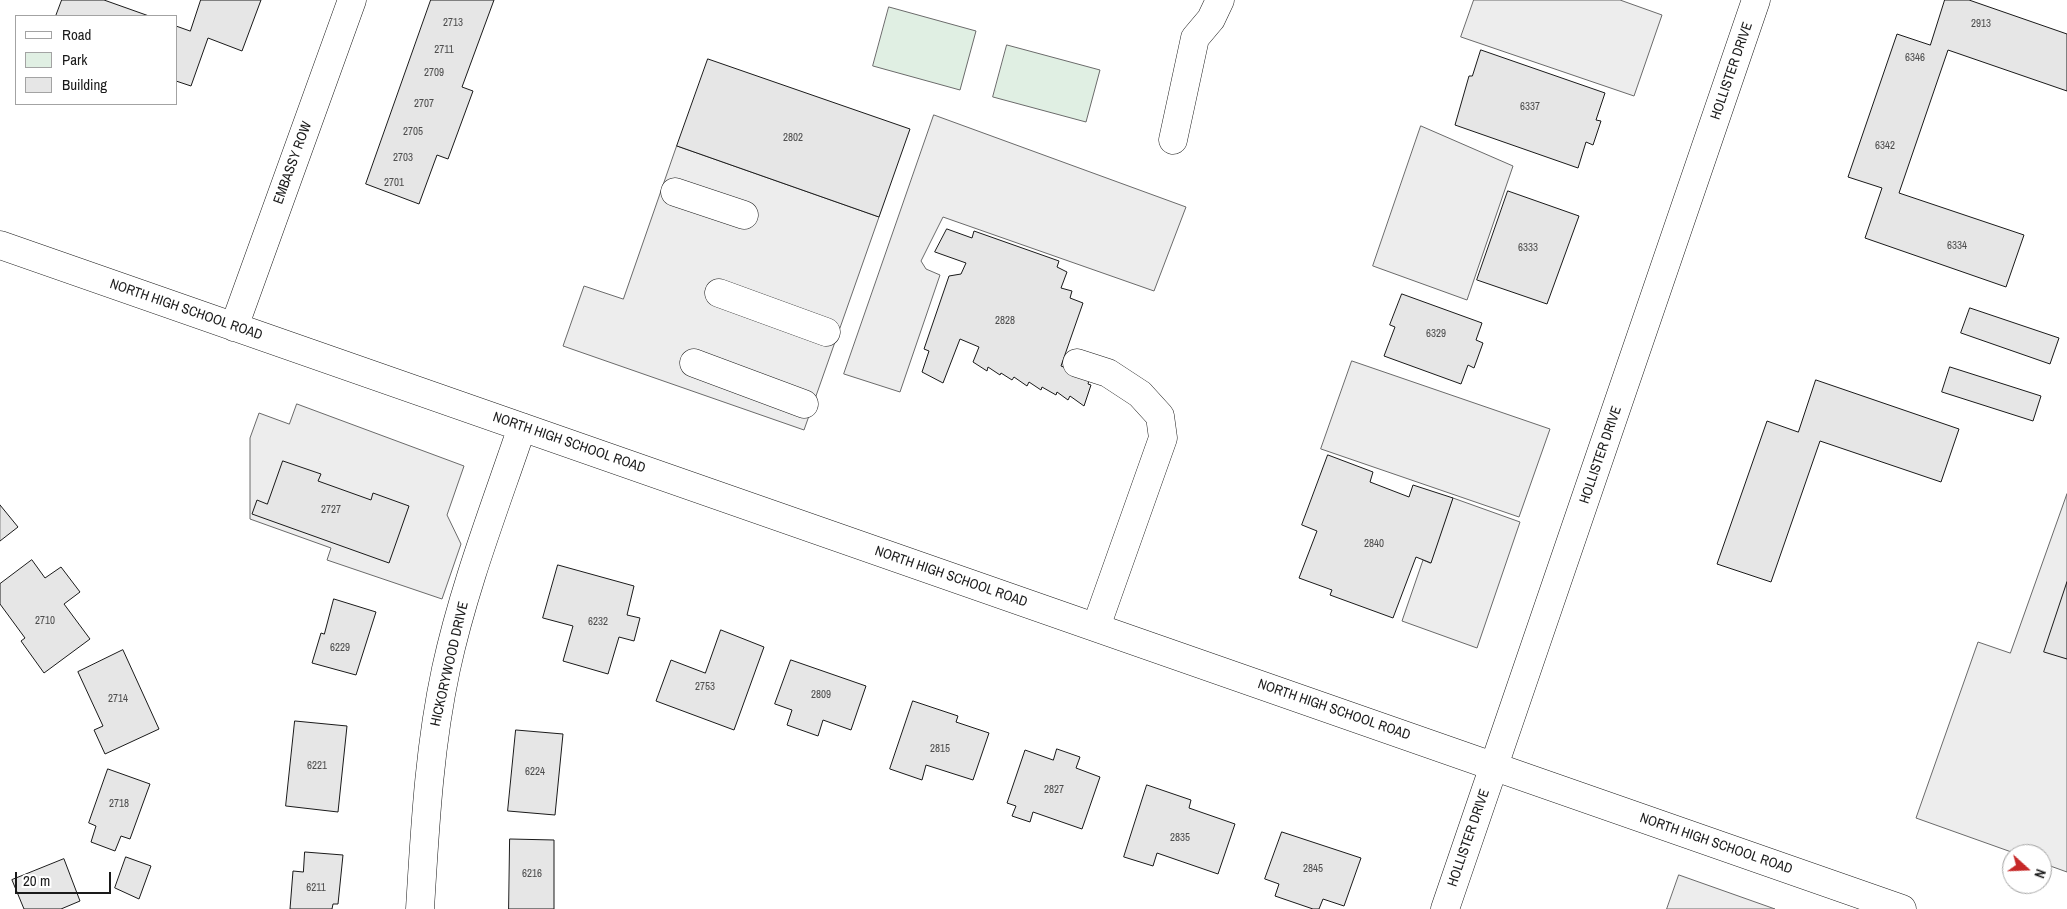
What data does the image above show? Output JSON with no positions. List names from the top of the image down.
{
  "streets": {
    "street": [
      "HOLLISTER DRIVE",
      "EMBASSY ROW",
      "NORTH HIGH SCHOOL ROAD",
      "HICKORYWOOD DRIVE"
    ]
  },
  "crossings": [
    ["HOLLISTER DRIVE", "NORTH HIGH SCHOOL ROAD"],
    ["EMBASSY ROW", "NORTH HIGH SCHOOL ROAD"],
    ["NORTH HIGH SCHOOL ROAD", "HICKORYWOOD DRIVE"]
  ],
  "house_numbers": [
    "2713",
    "2913",
    "2711",
    "6346",
    "2709",
    "2707",
    "6337",
    "2705",
    "2802",
    "6342",
    "2703",
    "2701",
    "6334",
    "6333",
    "2828",
    "6329",
    "2727",
    "2840",
    "2710",
    "6232",
    "6229",
    "2753",
    "2809",
    "2714",
    "2815",
    "6221",
    "6224",
    "2827",
    "2718",
    "2835",
    "2845",
    "6216",
    "6211"
  ],
  "legend": ["Road", "Park", "Building"],
  "scale_bar": "20 m",
  "north": "right"
}
